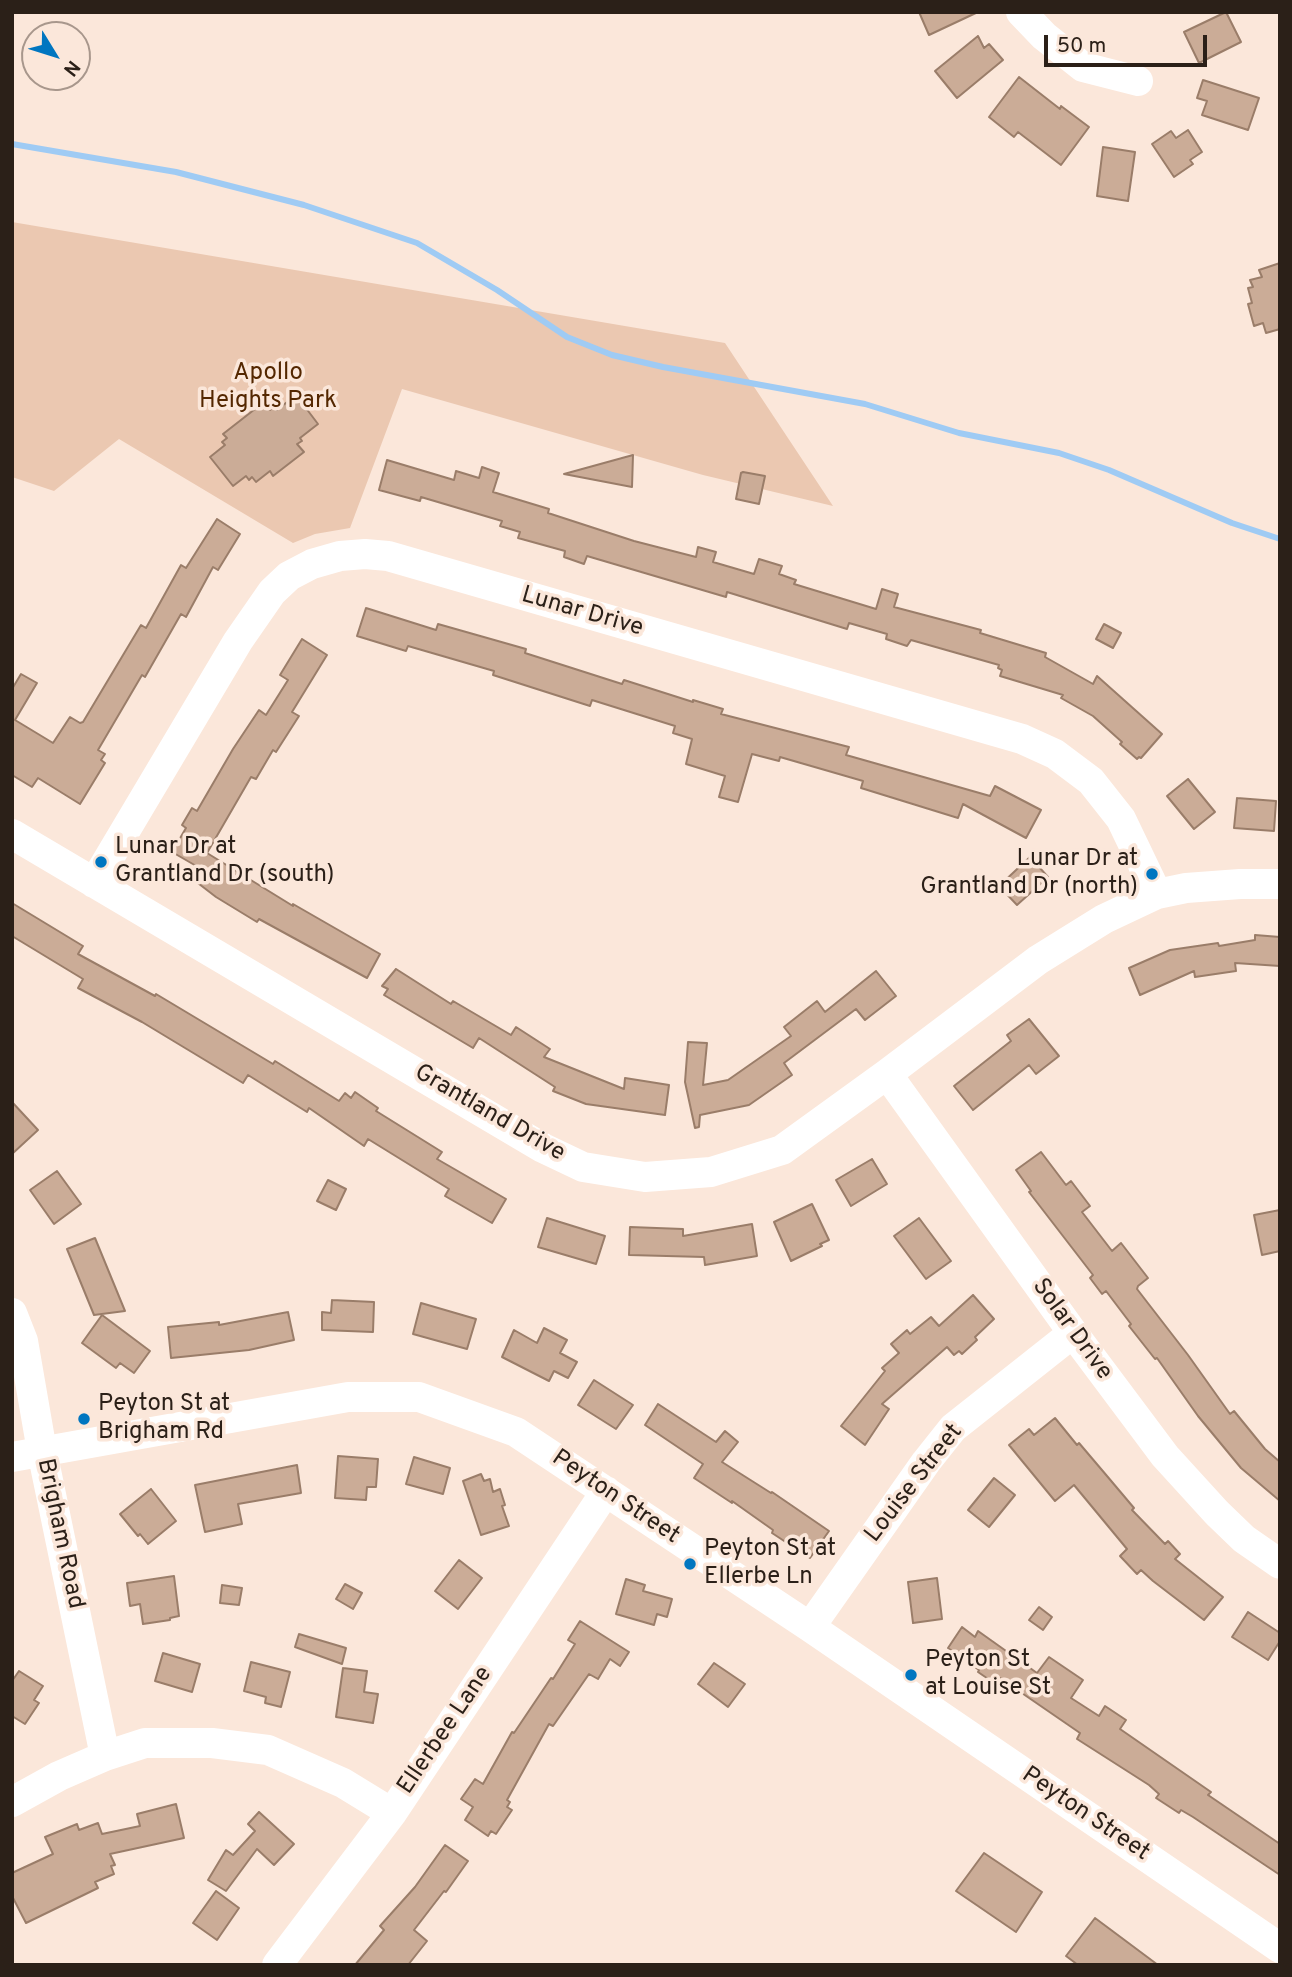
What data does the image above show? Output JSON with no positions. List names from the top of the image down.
{
  "streets": {
    "street": [
      "Lunar Drive",
      "Grantland Drive",
      "Solar Drive",
      "Louise Street",
      "Peyton Street",
      "Brigham Road",
      "Ellerbee Lane"
    ]
  },
  "crossings": [
    ["Lunar Drive", "Grantland Drive"],
    ["Grantland Drive", "Solar Drive"],
    ["Solar Drive", "Louise Street"],
    ["Louise Street", "Peyton Street"],
    ["Peyton Street", "Brigham Road"],
    ["Peyton Street", "Ellerbee Lane"]
  ],
  "parks": ["Apollo Heights Park"],
  "places": [
    "Lunar Dr at Grantland Dr (south)",
    "Lunar Dr at Grantland Dr (north)",
    "Peyton St at Brigham Rd",
    "Peyton St at Ellerbe Ln",
    "Peyton St at Louise St"
  ],
  "scale_bar": "50 m",
  "north": "bottom right"
}
